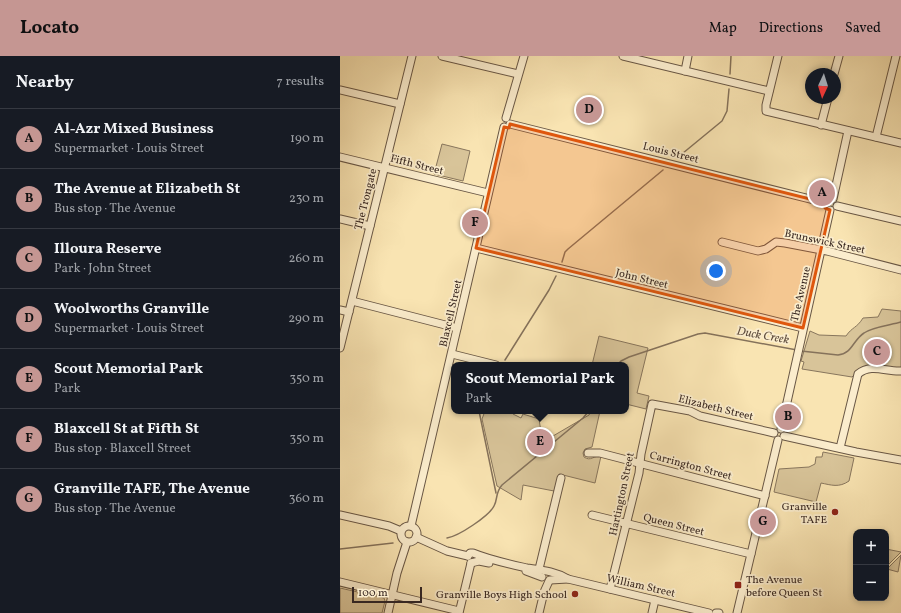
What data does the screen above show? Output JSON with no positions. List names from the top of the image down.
{
  "streets": {
    "street": [
      "Louis Street",
      "Fifth Street",
      "The Trongate",
      "Brunswick Street",
      "John Street",
      "The Avenue",
      "Blaxcell Street",
      "Elizabeth Street",
      "Carrington Street",
      "Hartington Street",
      "Queen Street",
      "William Street"
    ]
  },
  "crossings": [
    ["Louis Street", "The Avenue"],
    ["Louis Street", "Blaxcell Street"],
    ["Fifth Street", "The Trongate"],
    ["Fifth Street", "Blaxcell Street"],
    ["Brunswick Street", "The Avenue"],
    ["John Street", "The Avenue"],
    ["John Street", "Blaxcell Street"],
    ["The Avenue", "Elizabeth Street"],
    ["The Avenue", "Carrington Street"],
    ["The Avenue", "Queen Street"],
    ["Blaxcell Street", "William Street"],
    ["Elizabeth Street", "Hartington Street"],
    ["Carrington Street", "Hartington Street"],
    ["Hartington Street", "Queen Street"],
    ["Hartington Street", "William Street"]
  ],
  "water": ["Duck Creek"],
  "places": {
    "other": ["Granville TAFE", "Granville Boys High School"],
    "transit": ["The Avenue before Queen St"]
  },
  "scale_bar": "100 m",
  "north": "bottom",
  "page": {
    "header": "Locato",
    "nav": ["Map", "Directions", "Saved"],
    "heading": ["Nearby", "7 results"],
    "pins": [
      "D",
      "A",
      "F",
      "C",
      "B",
      "E",
      "G"
    ],
    "list": [
      {
        "mark": "A",
        "name": "Al-Azr Mixed Business",
        "note": "Supermarket · Louis Street",
        "value": "190 m"
      },
      {
        "mark": "B",
        "name": "The Avenue at Elizabeth St",
        "note": "Bus stop · The Avenue",
        "value": "230 m"
      },
      {
        "mark": "C",
        "name": "Illoura Reserve",
        "note": "Park · John Street",
        "value": "260 m"
      },
      {
        "mark": "D",
        "name": "Woolworths Granville",
        "note": "Supermarket · Louis Street",
        "value": "290 m"
      },
      {
        "mark": "E",
        "name": "Scout Memorial Park",
        "note": "Park",
        "value": "350 m"
      },
      {
        "mark": "F",
        "name": "Blaxcell St at Fifth St",
        "note": "Bus stop · Blaxcell Street",
        "value": "350 m"
      },
      {
        "mark": "G",
        "name": "Granville TAFE, The Avenue",
        "note": "Bus stop · The Avenue",
        "value": "360 m"
      }
    ],
    "popup": ["Scout Memorial Park", "Park"],
    "map_buttons": ["+", "−"],
    "scale": "100 m"
  }
}
